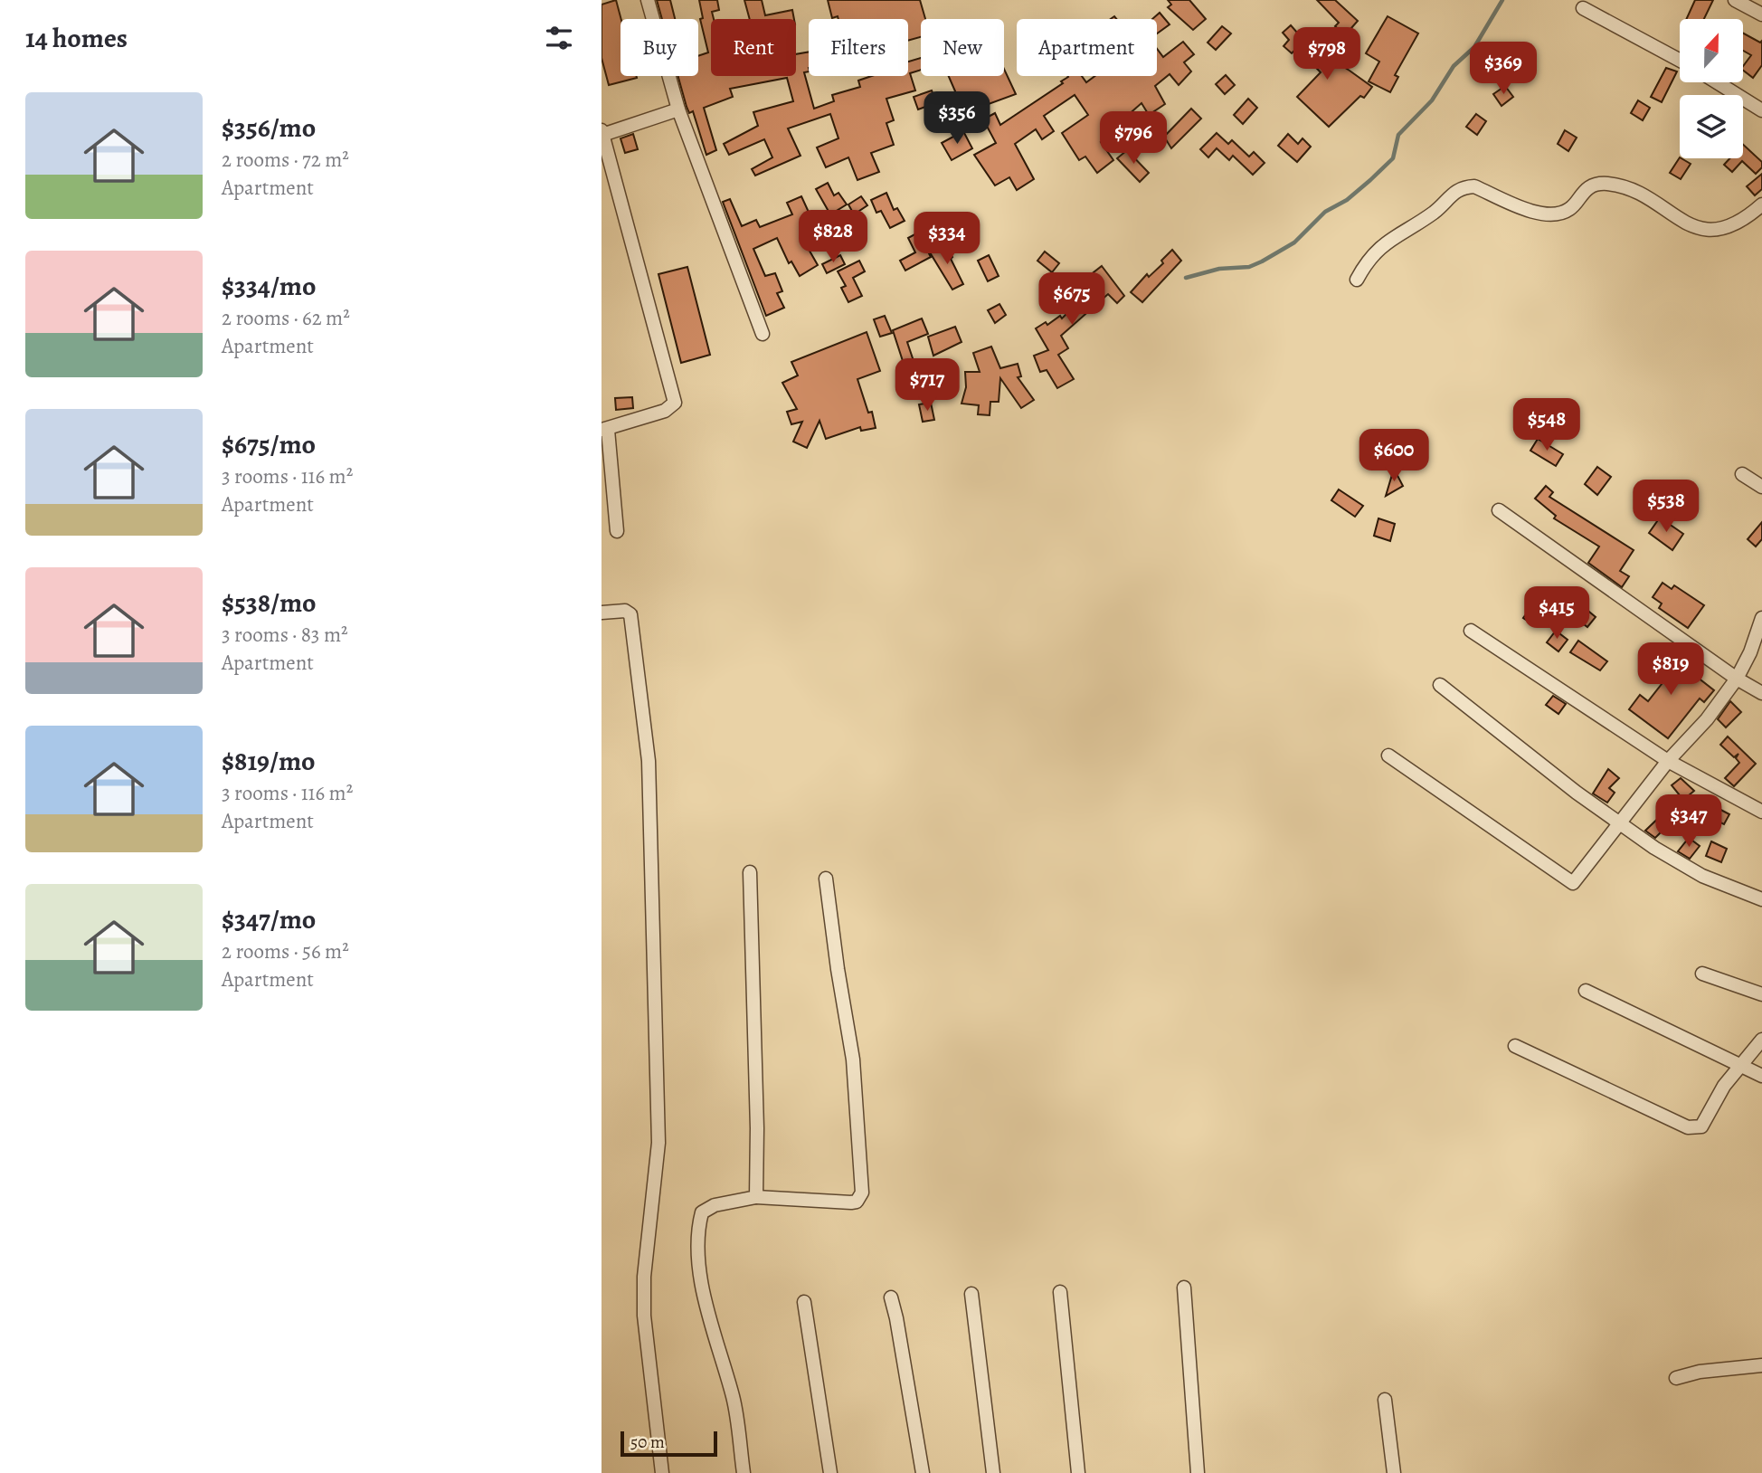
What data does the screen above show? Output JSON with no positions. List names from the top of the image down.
{
  "scale_bar": "50 m",
  "north": "top",
  "page": {
    "heading": "14 homes",
    "chip": [
      "Buy",
      "Rent",
      "Filters",
      "New",
      "Apartment"
    ],
    "price": [
      "$798",
      "$369",
      "$356",
      "$796",
      "$828",
      "$334",
      "$675",
      "$717",
      "$548",
      "$600",
      "$538",
      "$415",
      "$819",
      "$347"
    ],
    "list": [
      {
        "name": "$356/mo",
        "note": "2 rooms · 72 m² · Apartment"
      },
      {
        "name": "$334/mo",
        "note": "2 rooms · 62 m² · Apartment"
      },
      {
        "name": "$675/mo",
        "note": "3 rooms · 116 m² · Apartment"
      },
      {
        "name": "$538/mo",
        "note": "3 rooms · 83 m² · Apartment"
      },
      {
        "name": "$819/mo",
        "note": "3 rooms · 116 m² · Apartment"
      },
      {
        "name": "$347/mo",
        "note": "2 rooms · 56 m² · Apartment"
      }
    ],
    "scale": "50 m"
  }
}
